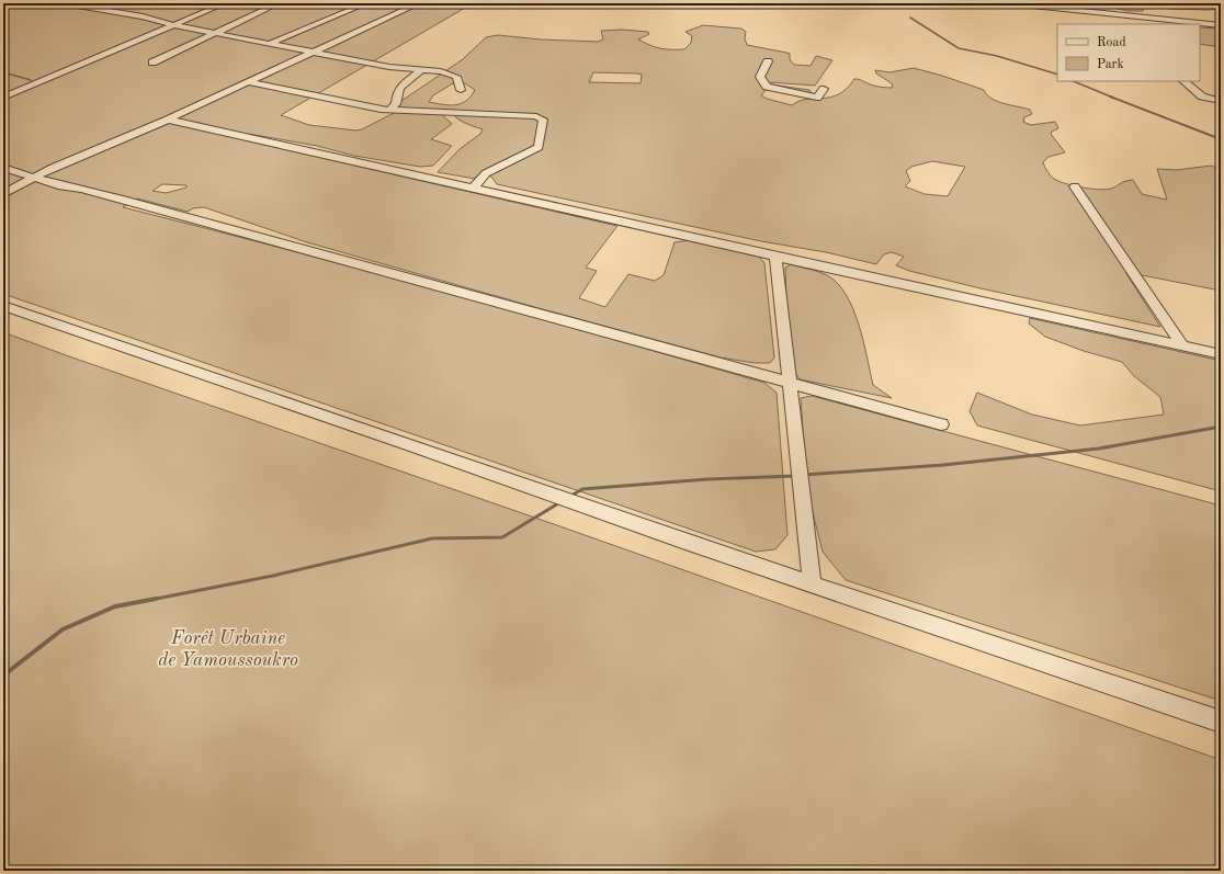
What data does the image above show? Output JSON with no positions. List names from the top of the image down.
{
  "parks": ["Forêt Urbaine de Yamoussoukro"],
  "legend": ["Road", "Park"]
}
